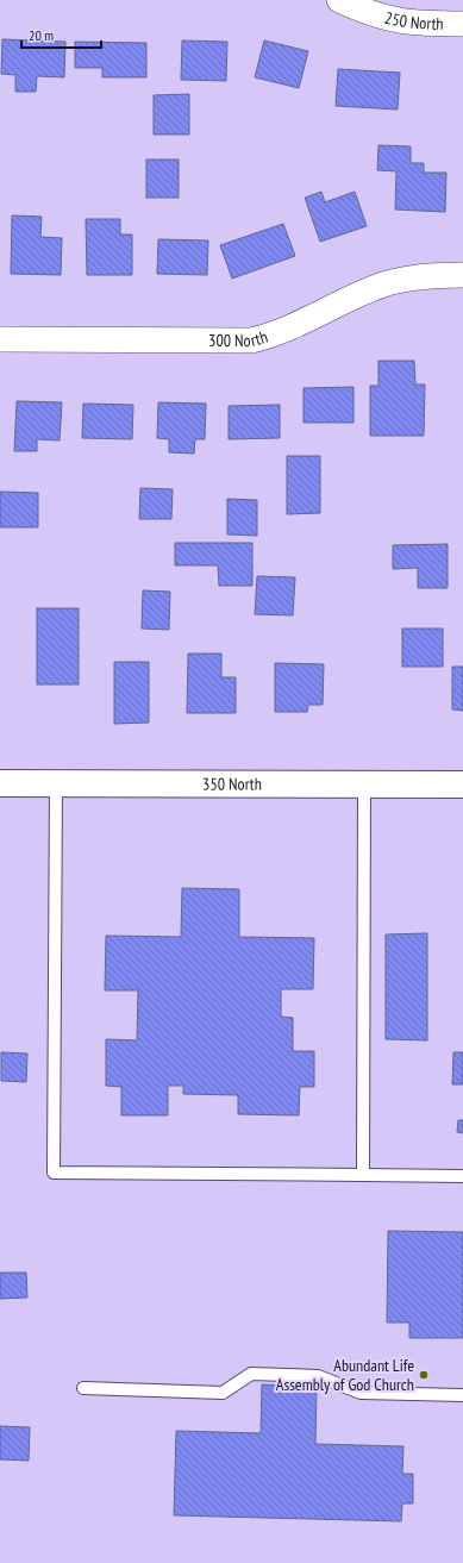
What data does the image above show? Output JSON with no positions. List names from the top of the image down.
{
  "streets": {
    "street": ["250 North", "300 North", "350 North"]
  },
  "places": ["Abundant Life Assembly of God Church"],
  "scale_bar": "20 m"
}
